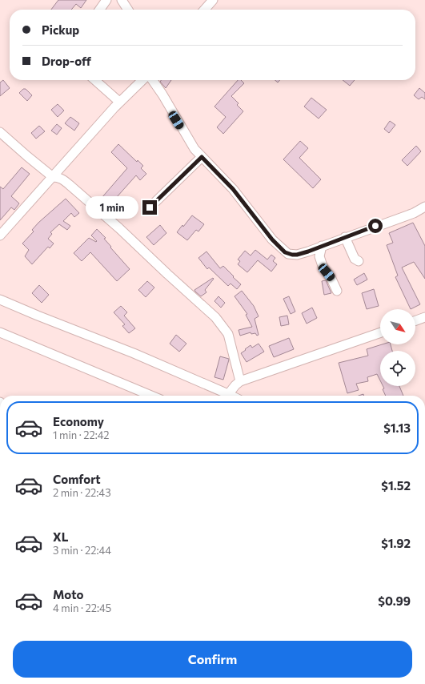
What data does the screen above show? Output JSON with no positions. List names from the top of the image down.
{
  "north": "bottom right",
  "page": {
    "banner": ["Pickup", "Drop-off"],
    "bubble": "1 min",
    "list": [
      {
        "name": "Economy",
        "note": "1 min · 22:42",
        "value": "$1.13"
      },
      {
        "name": "Comfort",
        "note": "2 min · 22:43",
        "value": "$1.52"
      },
      {
        "name": "XL",
        "note": "3 min · 22:44",
        "value": "$1.92"
      },
      {
        "name": "Moto",
        "note": "4 min · 22:45",
        "value": "$0.99"
      }
    ],
    "buttons": "Confirm"
  }
}
